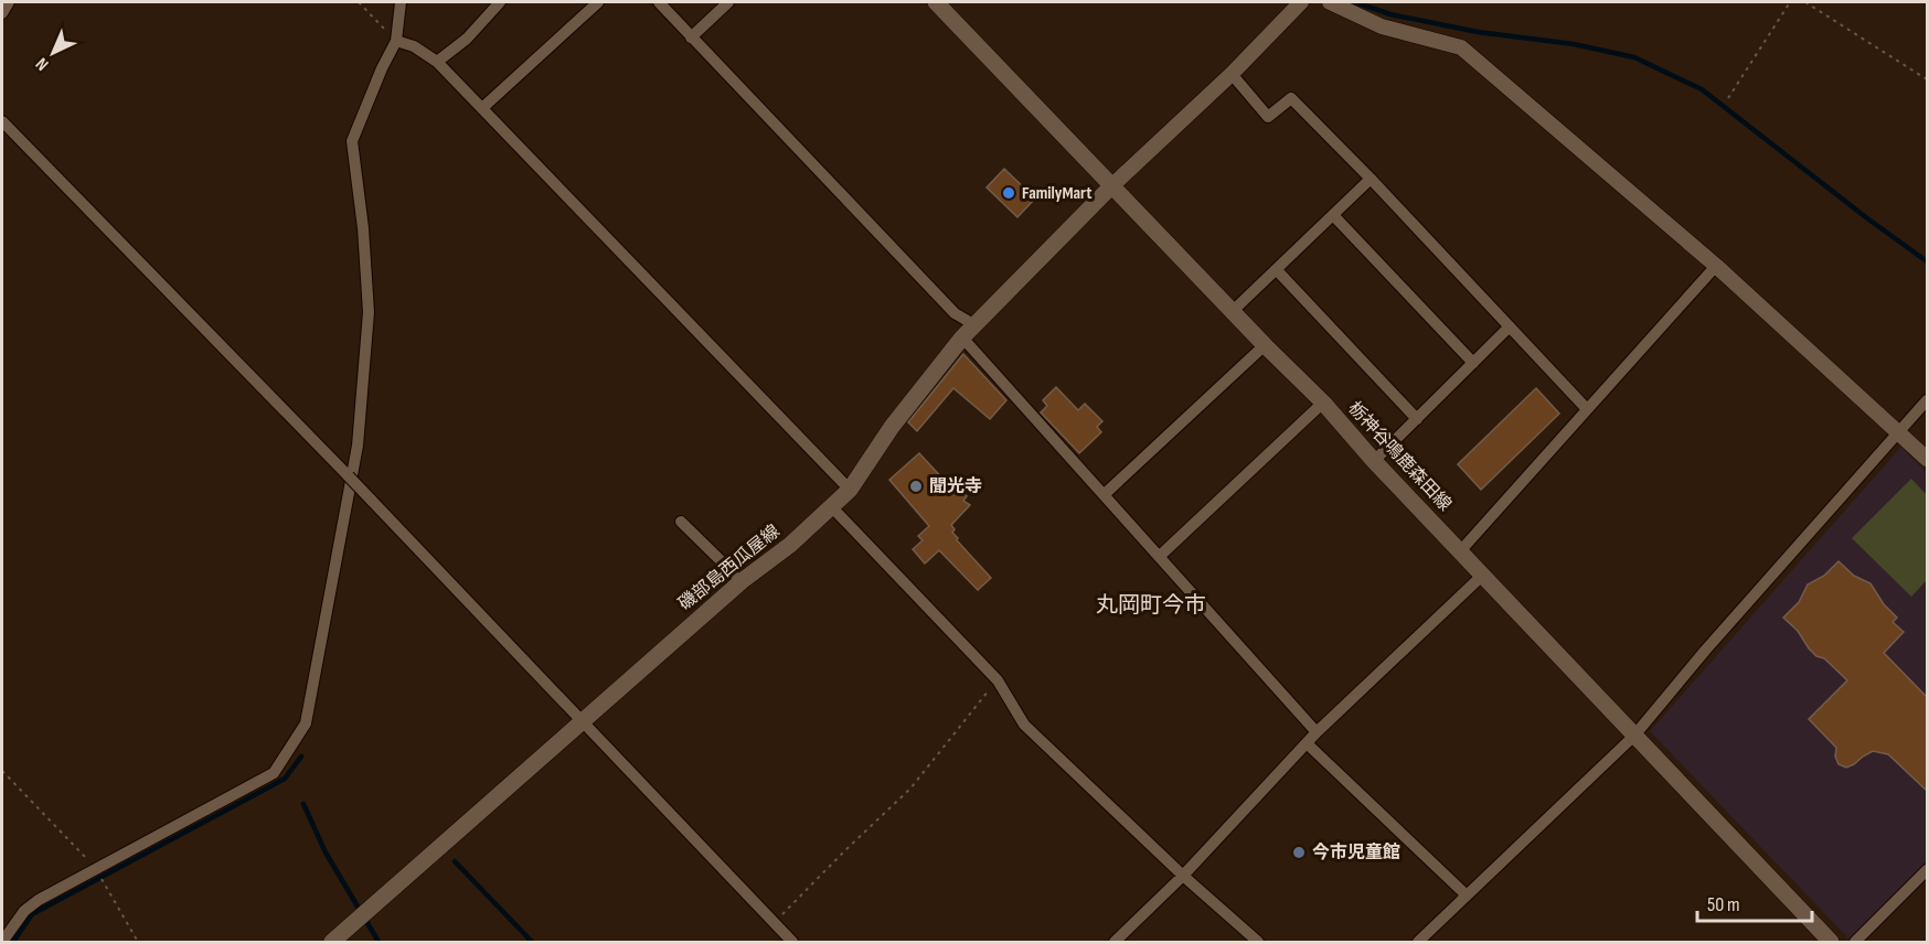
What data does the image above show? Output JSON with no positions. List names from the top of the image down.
{
  "streets": {
    "main road": ["栃神谷鳴鹿森田線", "磯部島西瓜屋線"]
  },
  "crossings": [
    ["栃神谷鳴鹿森田線", "磯部島西瓜屋線"]
  ],
  "districts": ["丸岡町今市"],
  "places": ["FamilyMart", "聞光寺", "今市児童館"],
  "scale_bar": "50 m",
  "north": "bottom left"
}
